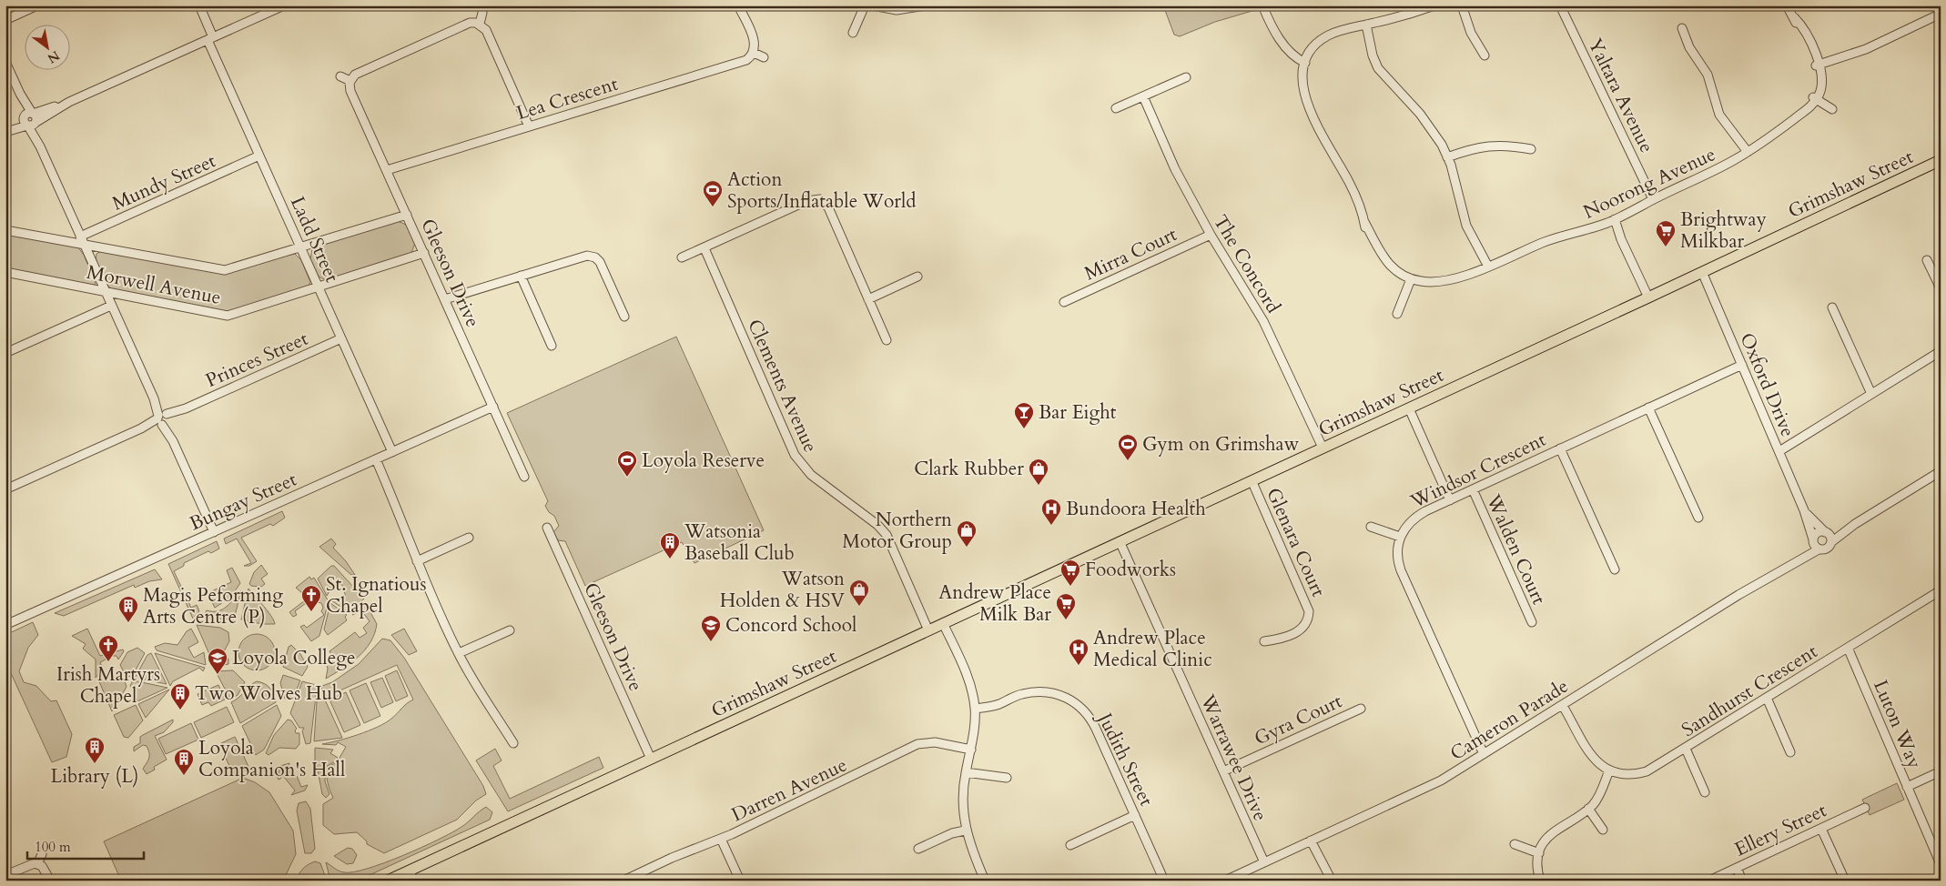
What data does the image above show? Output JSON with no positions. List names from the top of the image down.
{
  "streets": {
    "main road": ["Grimshaw Street"],
    "street": [
      "Yaltara Avenue",
      "Lea Crescent",
      "Mundy Street",
      "Noorong Avenue",
      "Ladd Street",
      "Mirra Court",
      "The Concord",
      "Gleeson Drive",
      "Morwell Avenue",
      "Princes Street",
      "Oxford Drive",
      "Clements Avenue",
      "Windsor Crescent",
      "Bungay Street",
      "Glenara Court",
      "Walden Court",
      "Sandhurst Crescent",
      "Gyra Court",
      "Cameron Parade",
      "Luton Way",
      "Warrawee Drive",
      "Judith Street",
      "Darren Avenue",
      "Ellery Street"
    ]
  },
  "crossings": [
    ["Yaltara Avenue", "Noorong Avenue"],
    ["Lea Crescent", "Gleeson Drive"],
    ["Mundy Street", "Ladd Street"],
    ["Grimshaw Street", "The Concord"],
    ["Grimshaw Street", "Gleeson Drive"],
    ["Grimshaw Street", "Oxford Drive"],
    ["Grimshaw Street", "Clements Avenue"],
    ["Grimshaw Street", "Glenara Court"],
    ["Grimshaw Street", "Warrawee Drive"],
    ["Ladd Street", "Morwell Avenue"],
    ["Ladd Street", "Princes Street"],
    ["Ladd Street", "Bungay Street"],
    ["Mirra Court", "The Concord"],
    ["Gleeson Drive", "Morwell Avenue"],
    ["Gleeson Drive", "Bungay Street"],
    ["Oxford Drive", "Windsor Crescent"],
    ["Oxford Drive", "Cameron Parade"],
    ["Windsor Crescent", "Walden Court"],
    ["Sandhurst Crescent", "Luton Way"],
    ["Gyra Court", "Warrawee Drive"],
    ["Cameron Parade", "Warrawee Drive"]
  ],
  "places": {
    "sports": ["Action Sports/Inflatable World", "Gym on Grimshaw", "Loyola Reserve"],
    "supermarket": ["Brightway Milkbar", "Foodworks", "Andrew Place Milk Bar"],
    "bar": ["Bar Eight"],
    "shop": ["Clark Rubber", "Northern Motor Group", "Watson Holden & HSV"],
    "hospital": ["Bundoora Health", "Andrew Place Medical Clinic"],
    "building": [
      "Watsonia Baseball Club",
      "Magis Peforming Arts Centre (P)",
      "Two Wolves Hub",
      "Library (L)",
      "Loyola Companion's Hall"
    ],
    "church": ["St. Ignatious Chapel", "Irish Martyrs Chapel"],
    "school or university": ["Concord School", "Loyola College"]
  },
  "scale_bar": "100 m",
  "north": "bottom right"
}
